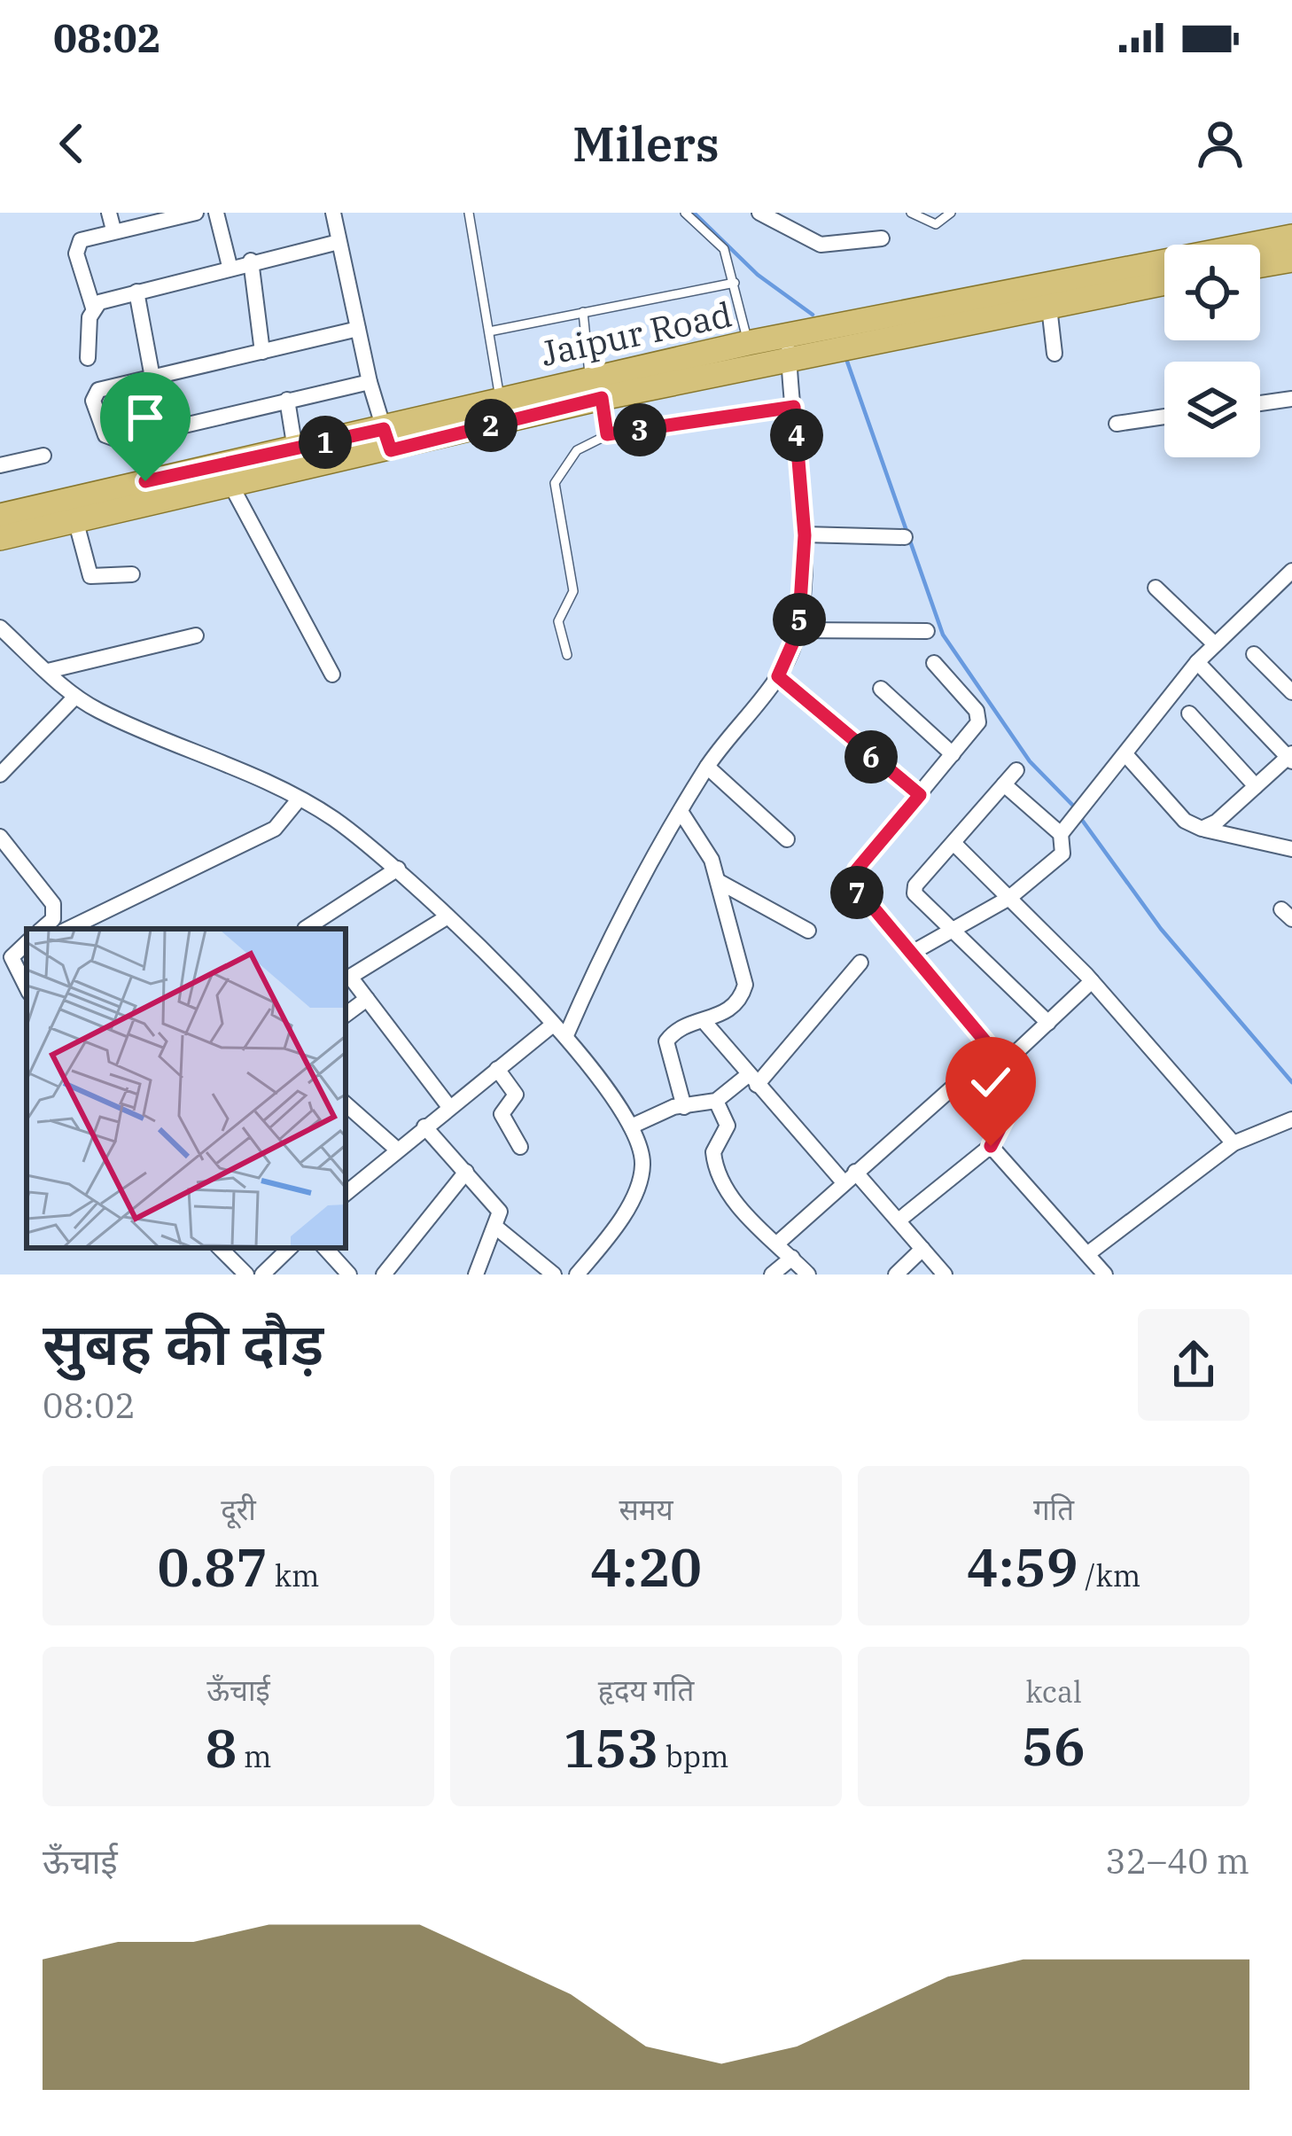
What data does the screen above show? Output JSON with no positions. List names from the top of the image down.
{
  "streets": {
    "main road": ["Jaipur Road"]
  },
  "page": {
    "status": "08:02",
    "header": "Milers",
    "pins": [
      "2",
      "3",
      "4",
      "1",
      "5",
      "6",
      "7"
    ],
    "heading": ["सुबह की दौड़", "08:02"],
    "stats": [
      ["दूरी", "0.87 km"],
      ["समय", "4:20"],
      ["गति", "4:59 /km"],
      ["ऊँचाई", "8 m"],
      ["हृदय गति", "153 bpm"],
      ["kcal", "56"]
    ],
    "chart": ["ऊँचाई", "32–40 m"]
  }
}
